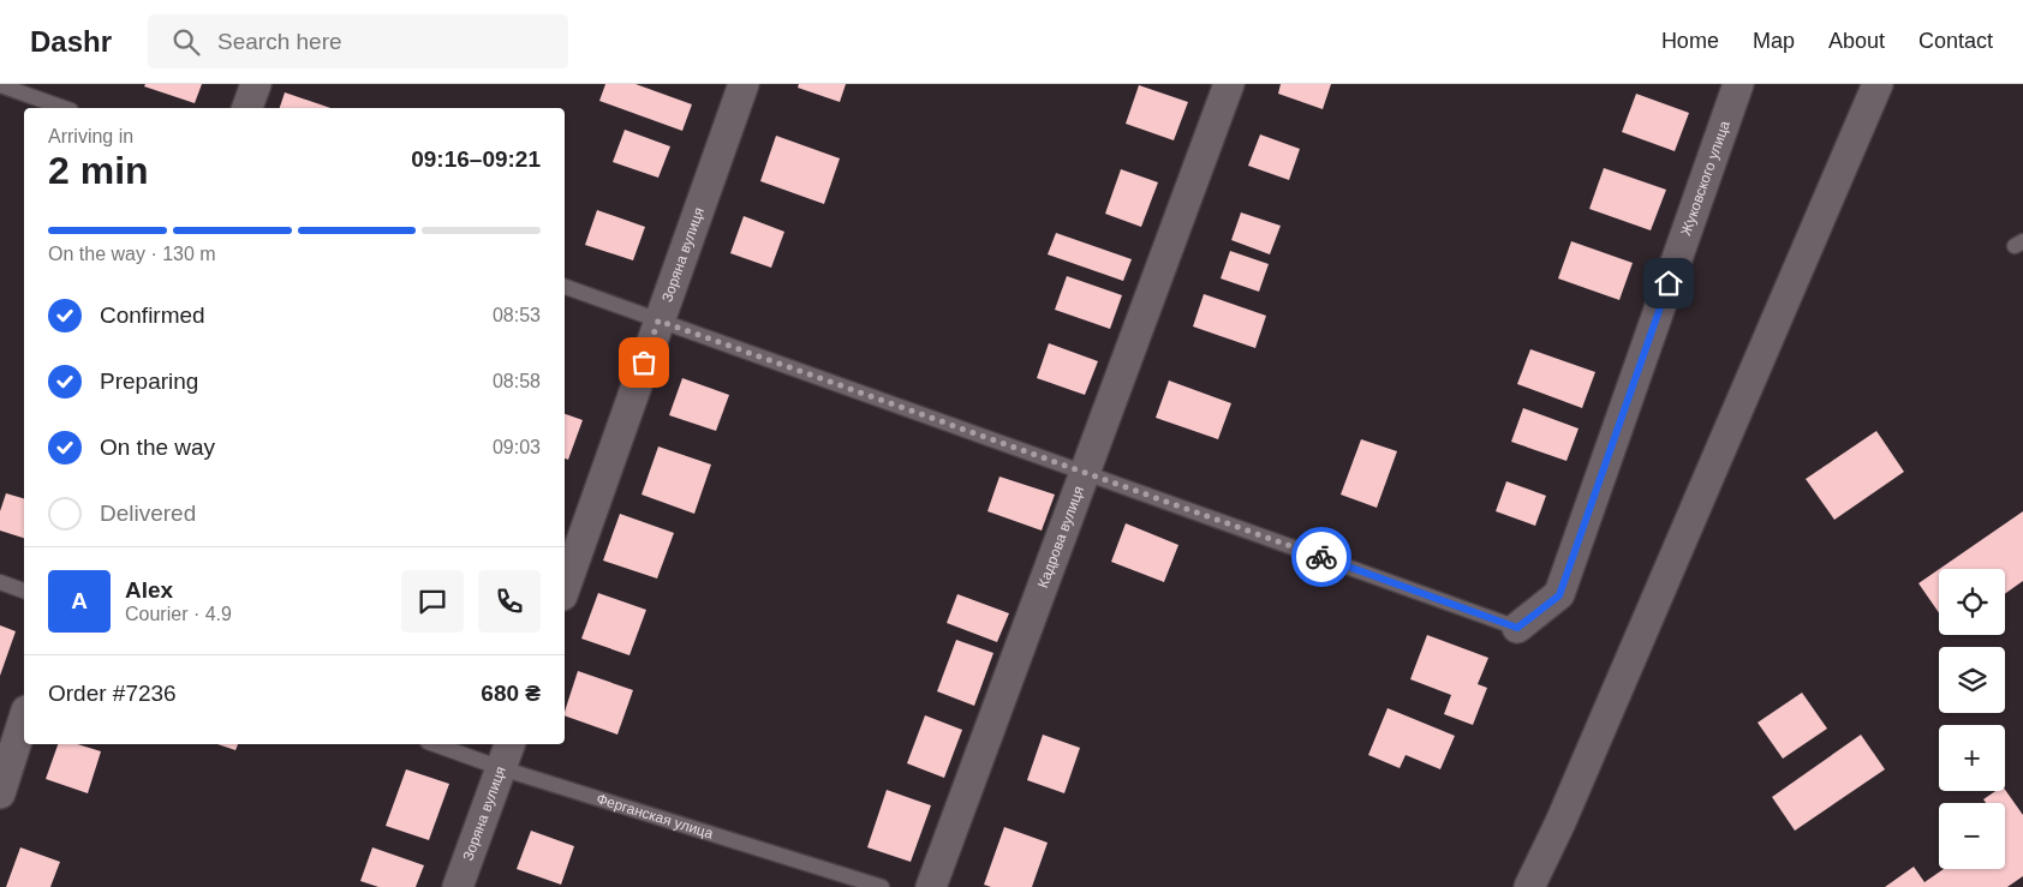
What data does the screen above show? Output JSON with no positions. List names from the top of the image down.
{
  "streets": {
    "street": ["Жуковского улица", "Зоряна вулиця", "Кадрова вулиця"],
    "lane": ["Ферганская улица"]
  },
  "crossings": [
    ["Зоряна вулиця", "Ферганская улица"]
  ],
  "page": {
    "header": "Dashr",
    "search": "Search here",
    "nav": [
      "Home",
      "Map",
      "About",
      "Contact"
    ],
    "heading": ["2 min", "Arriving in", "09:16–09:21"],
    "panel": [
      "Alex",
      "Courier · 4.9",
      "Order #7236",
      "680 ₴"
    ],
    "bar": "On the way · 130 m",
    "list": [
      ["Confirmed", "08:53"],
      ["Preparing", "08:58"],
      ["On the way", "09:03"],
      "Delivered"
    ],
    "map_buttons": ["+", "−"],
    "round": "A"
  }
}
